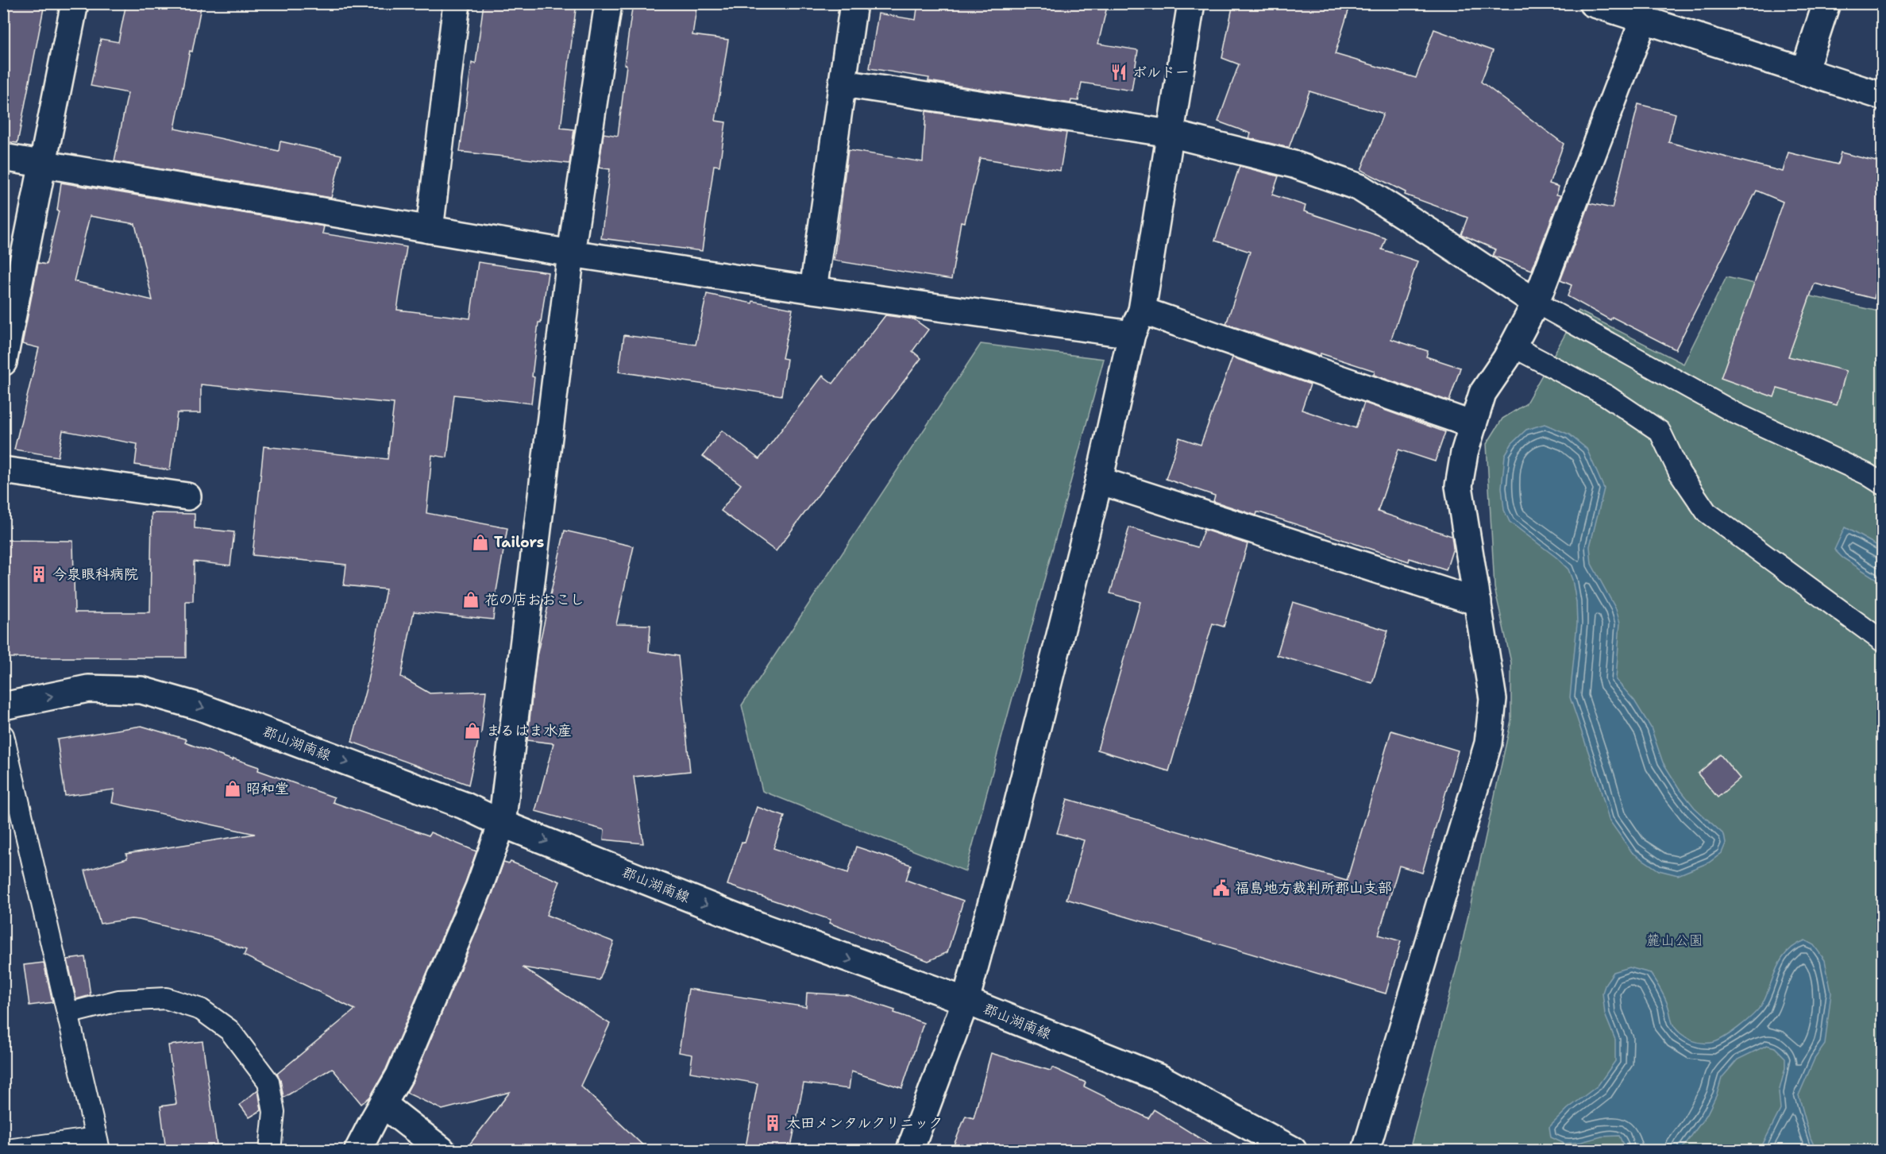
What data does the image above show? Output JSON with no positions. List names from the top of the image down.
{
  "streets": {
    "street": ["郡山湖南線"]
  },
  "one_way": ["郡山湖南線"],
  "parks": ["麓山公園"],
  "places": {
    "restaurant": ["ボルドー"],
    "shop": [
      "Tailors",
      "花の店おおこし",
      "まるはま水産",
      "昭和堂"
    ],
    "building": ["今泉眼科病院", "太田メンタルクリニック"],
    "public building": ["福島地方裁判所郡山支部"]
  }
}
